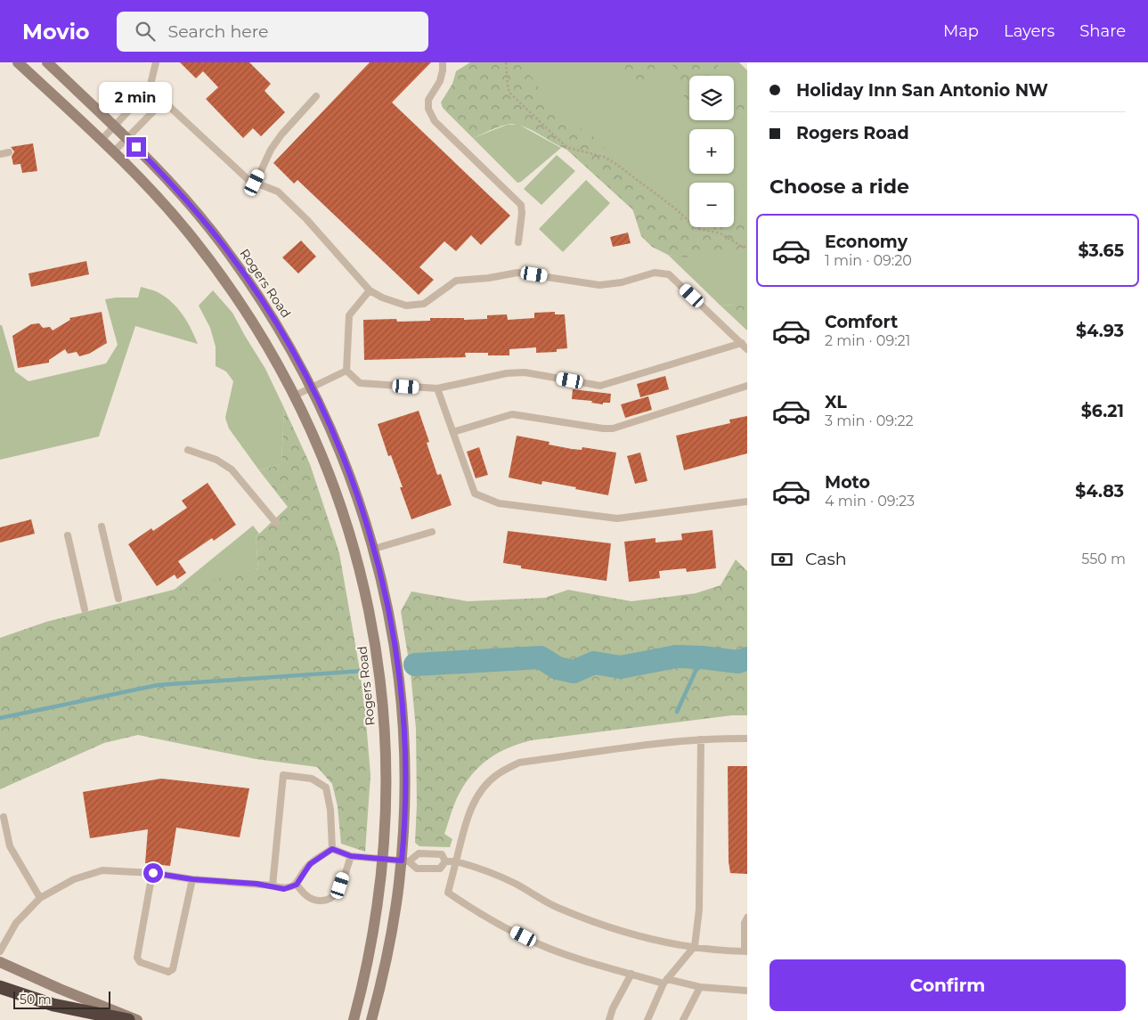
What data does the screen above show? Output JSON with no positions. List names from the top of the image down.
{
  "streets": {
    "main road": ["Rogers Road"]
  },
  "scale_bar": "50 m",
  "page": {
    "header": "Movio",
    "search": "Search here",
    "nav": ["Map", "Layers", "Share"],
    "banner": ["Holiday Inn San Antonio NW", "Rogers Road"],
    "map_buttons": ["+", "−"],
    "bubble": "2 min",
    "heading": "Choose a ride",
    "list": [
      {
        "name": "Economy",
        "note": "1 min · 09:20",
        "value": "$3.65"
      },
      {
        "name": "Comfort",
        "note": "2 min · 09:21",
        "value": "$4.93"
      },
      {
        "name": "XL",
        "note": "3 min · 09:22",
        "value": "$6.21"
      },
      {
        "name": "Moto",
        "note": "4 min · 09:23",
        "value": "$4.83"
      }
    ],
    "pay": ["Cash", "550 m"],
    "buttons": "Confirm",
    "scale": "50 m"
  }
}
